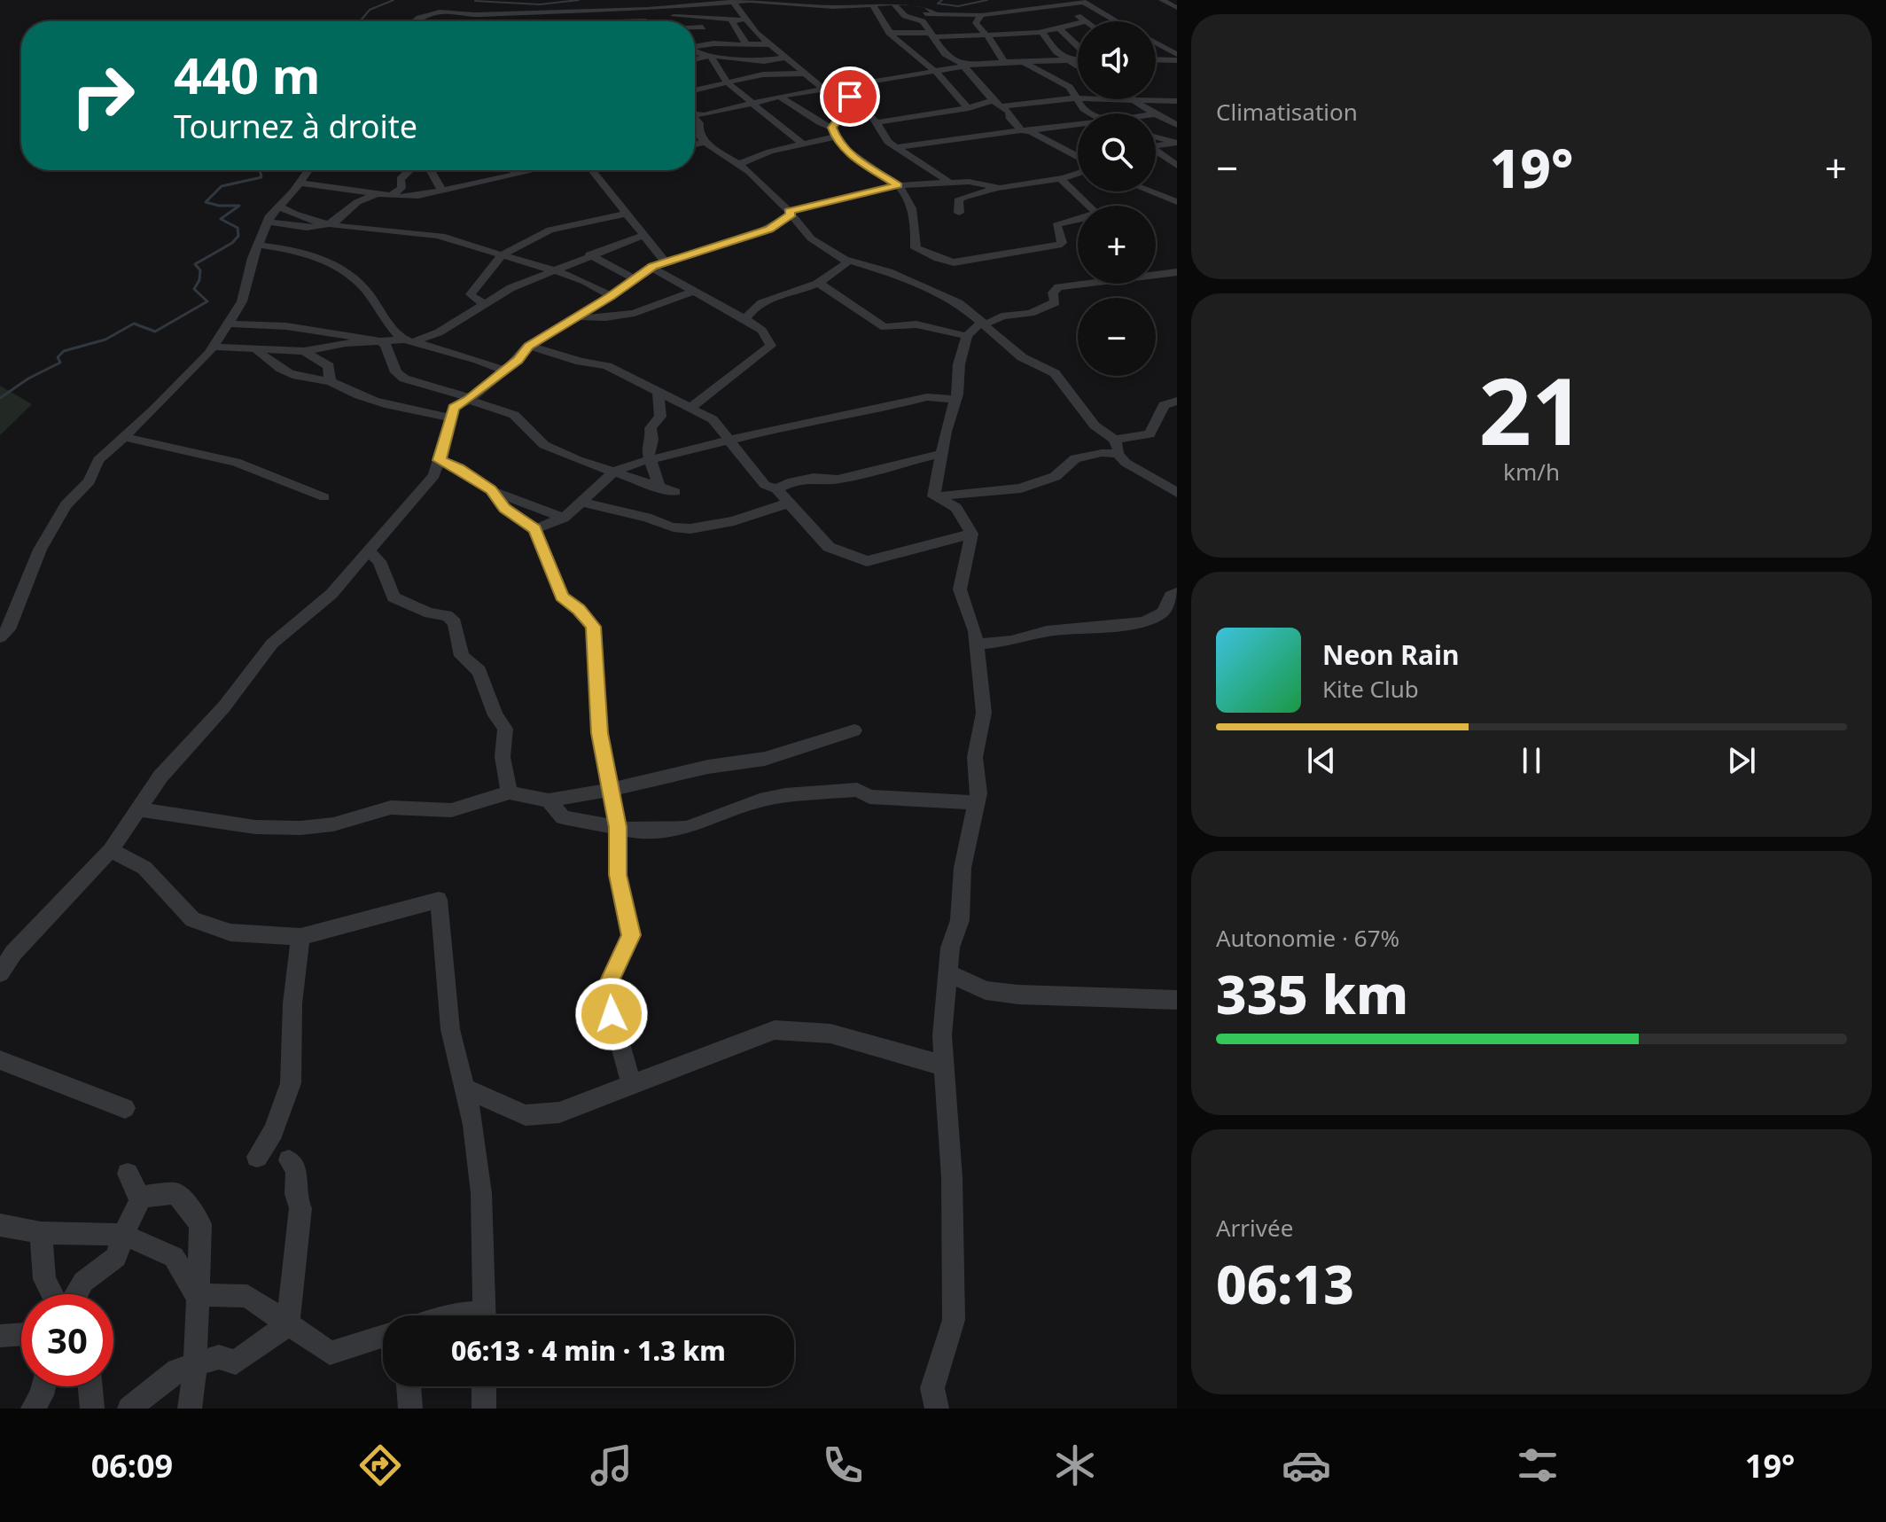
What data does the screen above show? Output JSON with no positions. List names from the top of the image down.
{
  "page": {
    "tile": [
      "Climatisation",
      ["21", "km/h"],
      ["Autonomie · 67%", "335 km"],
      ["Arrivée", "06:13"]
    ],
    "map_buttons": ["+", "−"],
    "turn": ["440 m", "Tournez à droite"],
    "heat": ["−", "19°", "+"],
    "song": ["Neon Rain", "Kite Club"],
    "limit": "30",
    "trip": "06:13 · 4 min · 1.3 km",
    "tabs": ["06:09", "19°"]
  }
}
